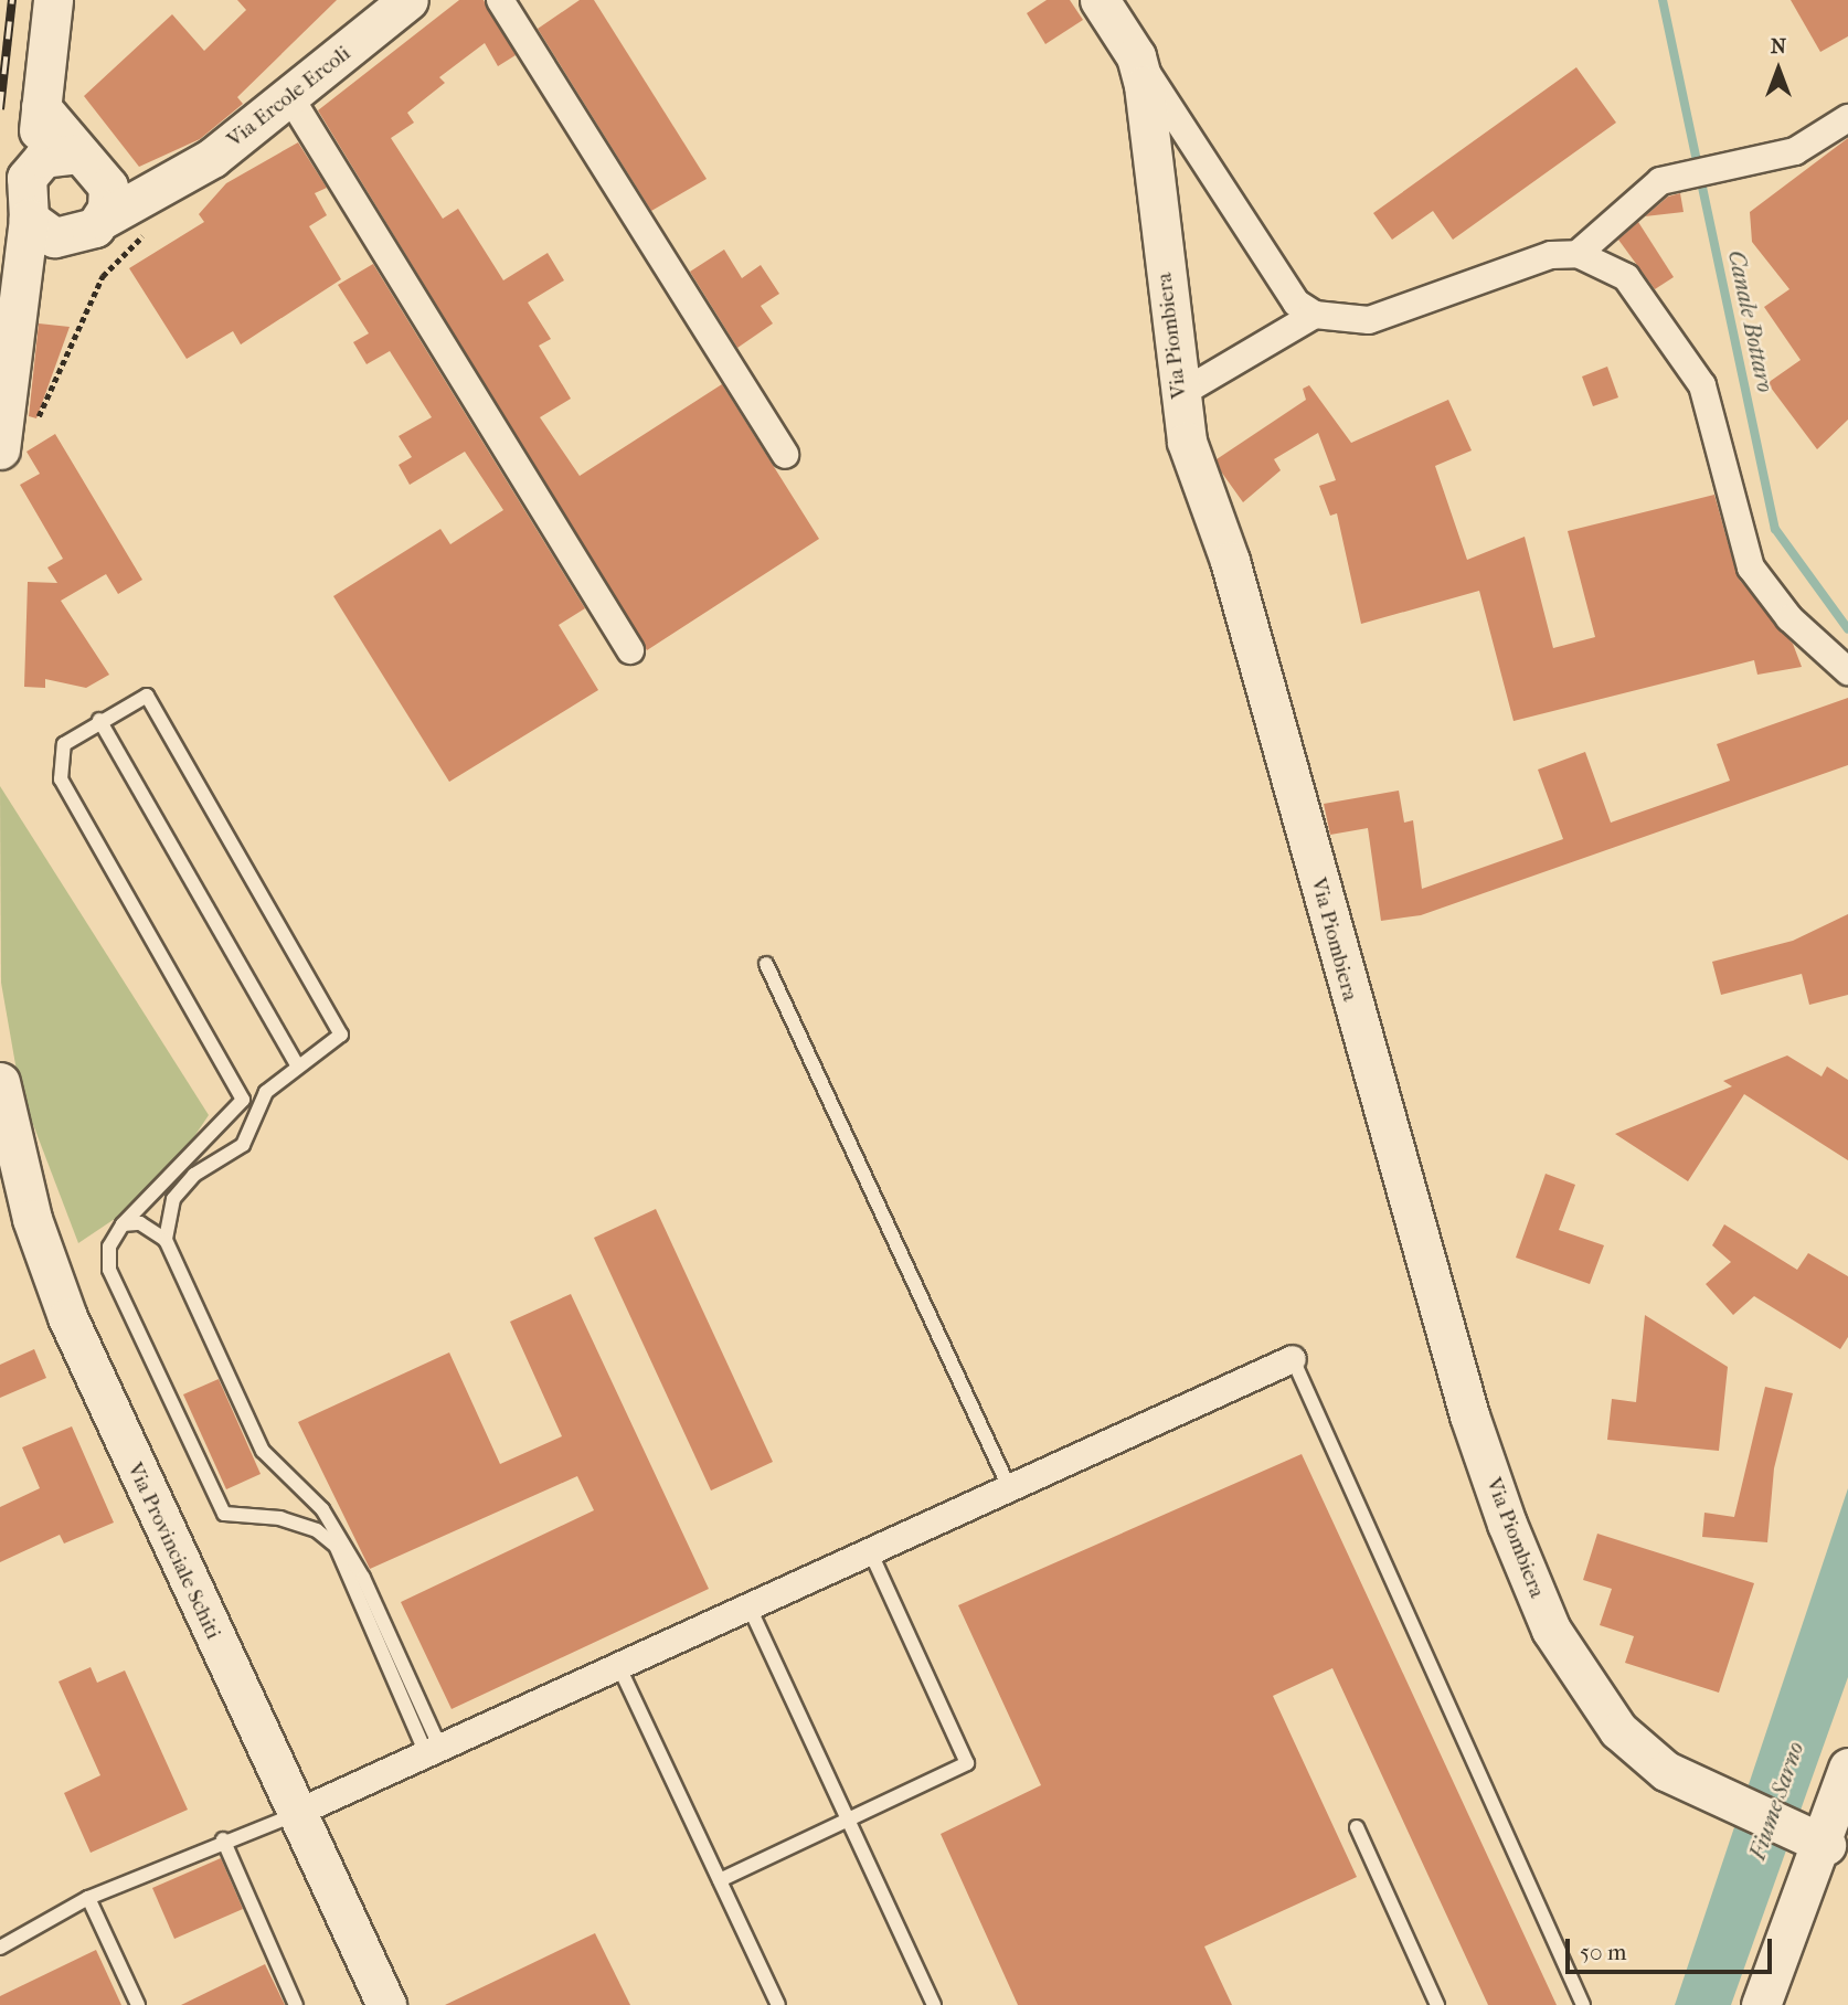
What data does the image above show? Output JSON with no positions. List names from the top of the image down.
{
  "streets": {
    "street": ["Via Ercole Ercoli", "Via Piombiera", "Via Provinciale Schiti"]
  },
  "water": ["Canale Bottaro", "Fiume Sarno"],
  "scale_bar": "50 m",
  "north": "top"
}
